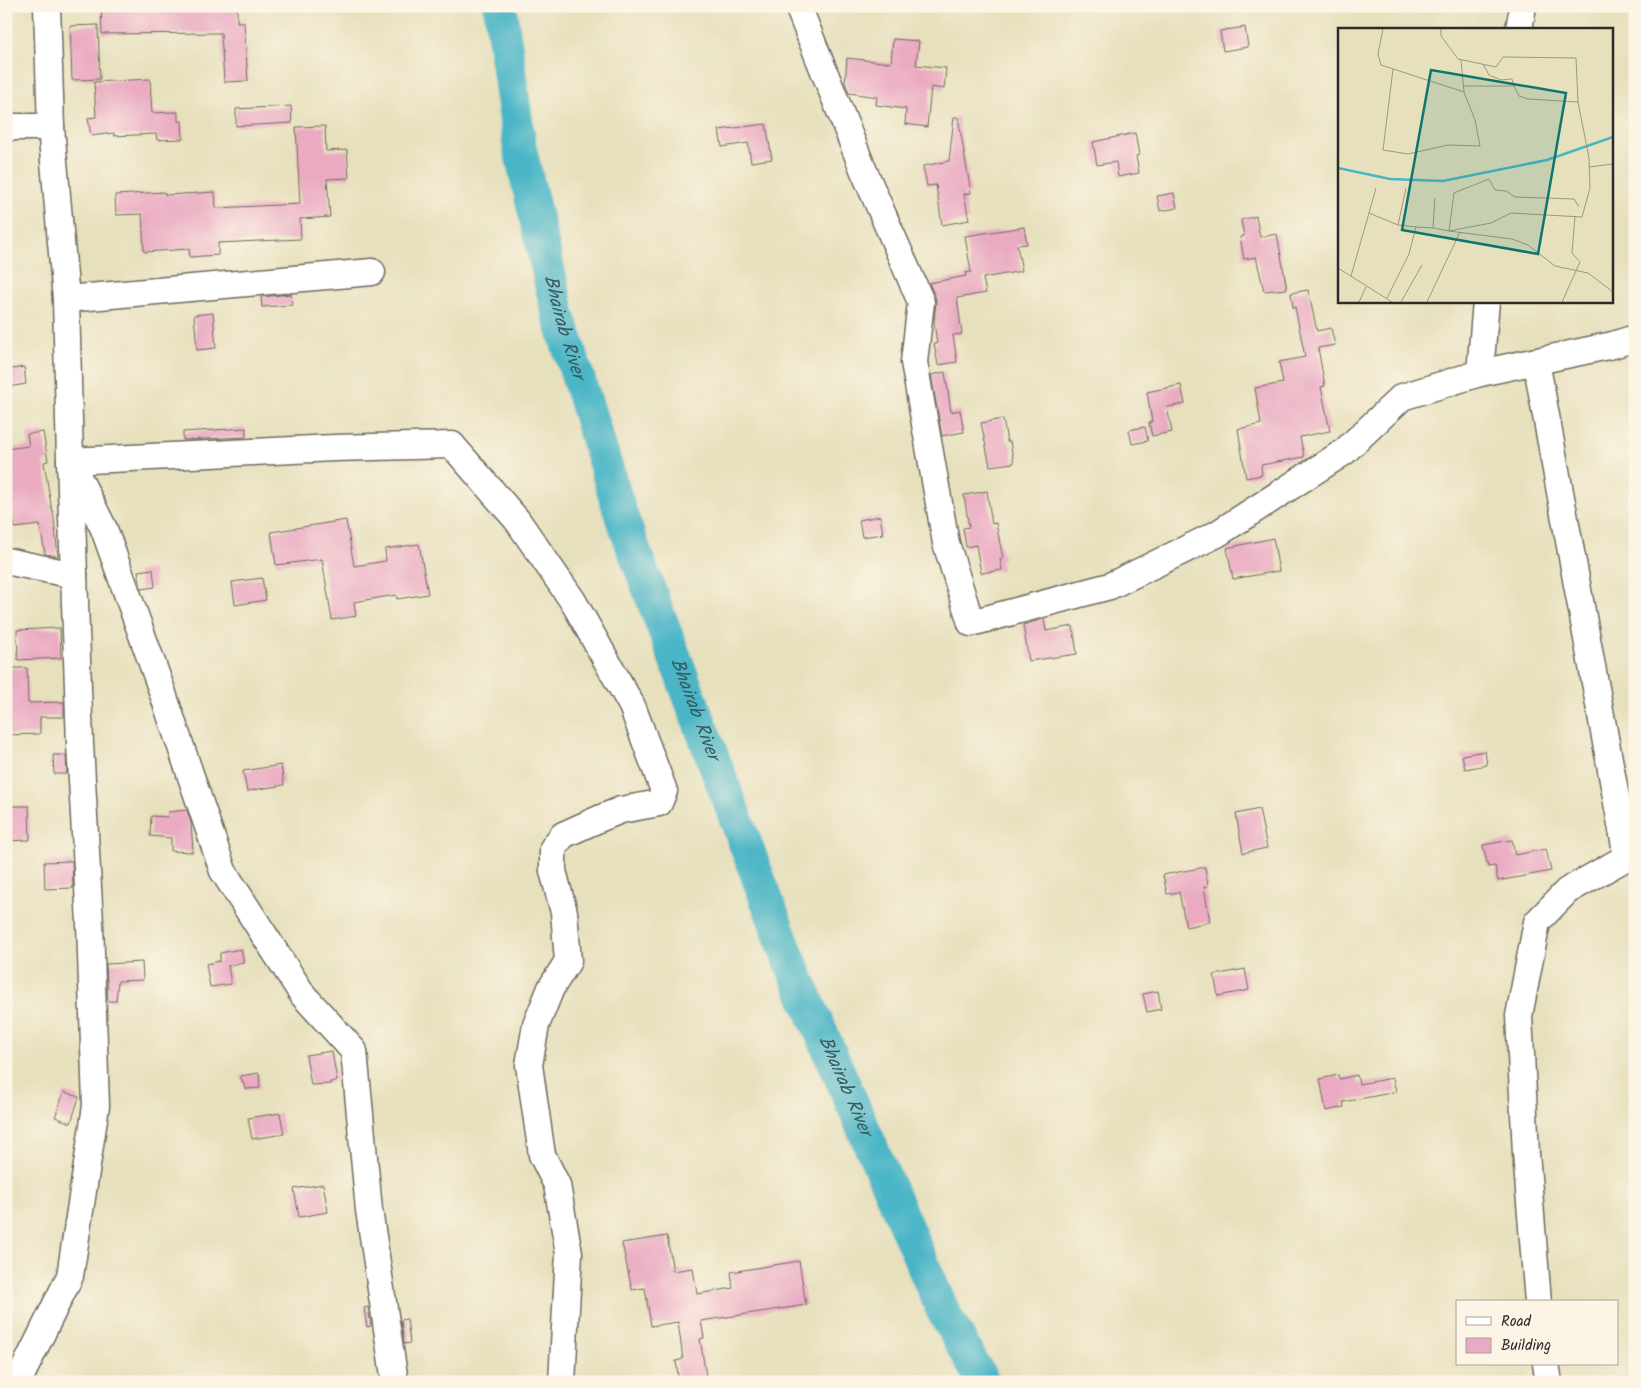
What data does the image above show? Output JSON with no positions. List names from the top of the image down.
{
  "water": ["Bhairab River"],
  "legend": ["Road", "Building"]
}
